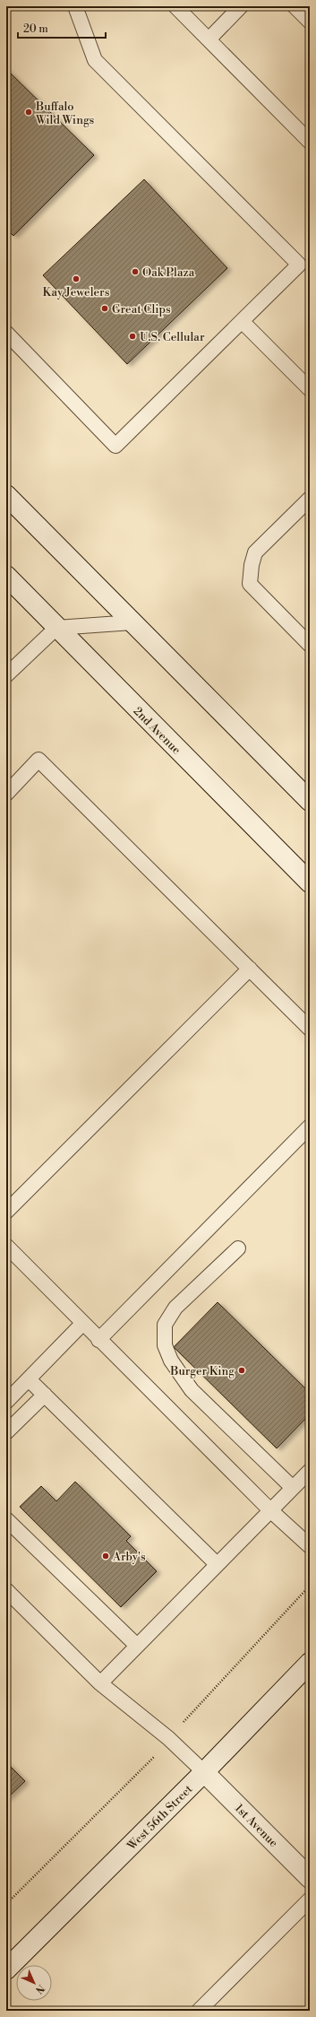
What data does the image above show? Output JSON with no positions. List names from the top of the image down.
{
  "streets": {
    "main road": ["2nd Avenue", "West 56th Street", "1st Avenue"]
  },
  "crossings": [
    ["West 56th Street", "1st Avenue"]
  ],
  "places": [
    "Buffalo Wild Wings",
    "Oak Plaza",
    "Kay Jewelers",
    "Great Clips",
    "U.S. Cellular",
    "Burger King",
    "Arby's"
  ],
  "scale_bar": "20 m",
  "north": "bottom right"
}
